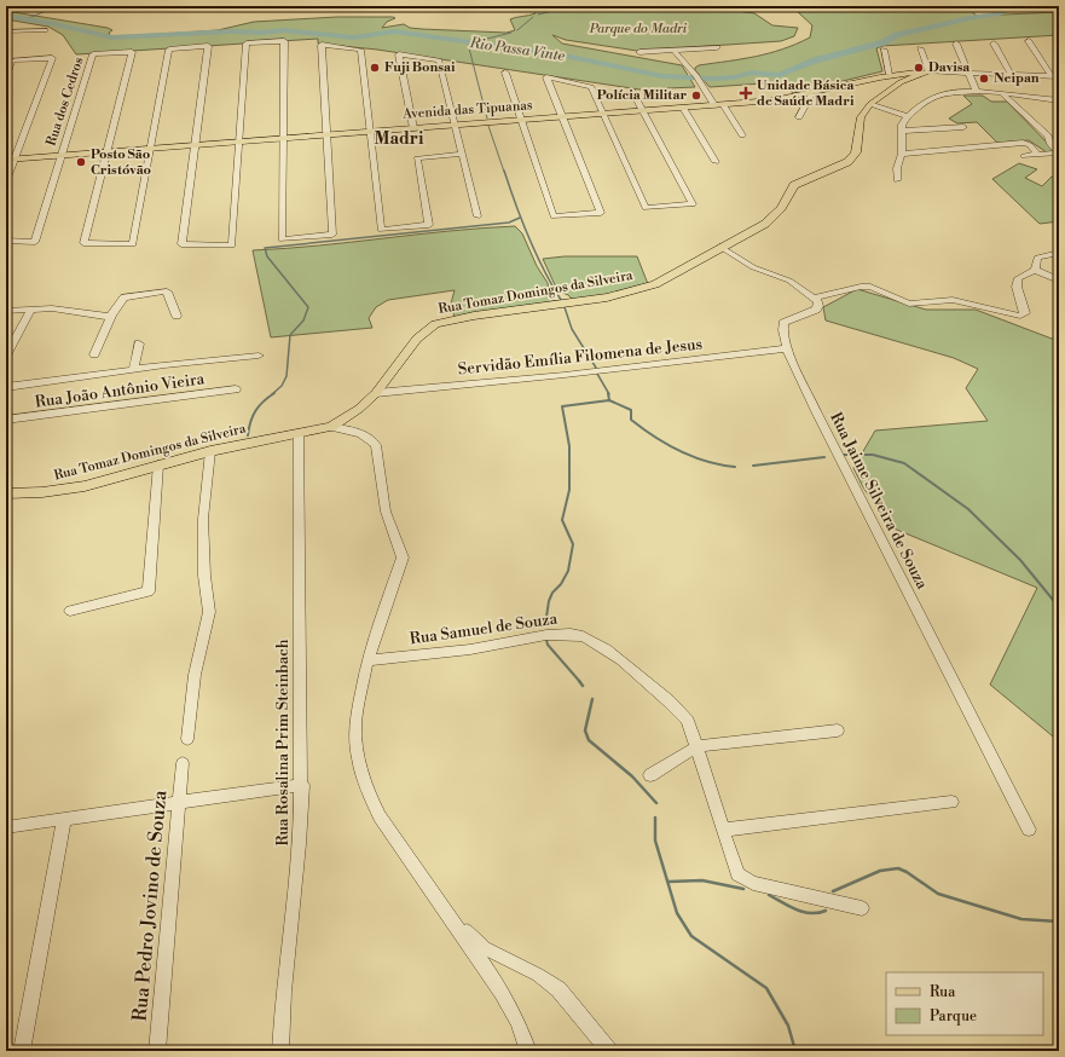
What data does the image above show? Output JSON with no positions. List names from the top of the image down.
{
  "streets": {
    "main road": ["Avenida das Tipuanas", "Rua Tomaz Domingos da Silveira"],
    "street": [
      "Rua dos Cedros",
      "Servidão Emília Filomena de Jesus",
      "Rua João Antônio Vieira",
      "Rua Jaime Silveira de Souza",
      "Rua Samuel de Souza",
      "Rua Rosalina Prim Steinbach",
      "Rua Pedro Jovino de Souza"
    ]
  },
  "crossings": [
    ["Rua dos Cedros", "Avenida das Tipuanas"],
    ["Avenida das Tipuanas", "Rua Tomaz Domingos da Silveira"],
    ["Rua Tomaz Domingos da Silveira", "Servidão Emília Filomena de Jesus"],
    ["Rua Tomaz Domingos da Silveira", "Rua Rosalina Prim Steinbach"],
    ["Servidão Emília Filomena de Jesus", "Rua Jaime Silveira de Souza"]
  ],
  "districts": ["Madri"],
  "water": ["Rio Passa Vinte"],
  "parks": ["Parque do Madri"],
  "places": {
    "other": [
      "Fuji Bonsai",
      "Davisa",
      "Neipan",
      "Polícia Militar",
      "Posto São Cristóvão"
    ],
    "health": ["Unidade Básica de Saúde Madri"]
  },
  "legend": ["Rua", "Parque"]
}
